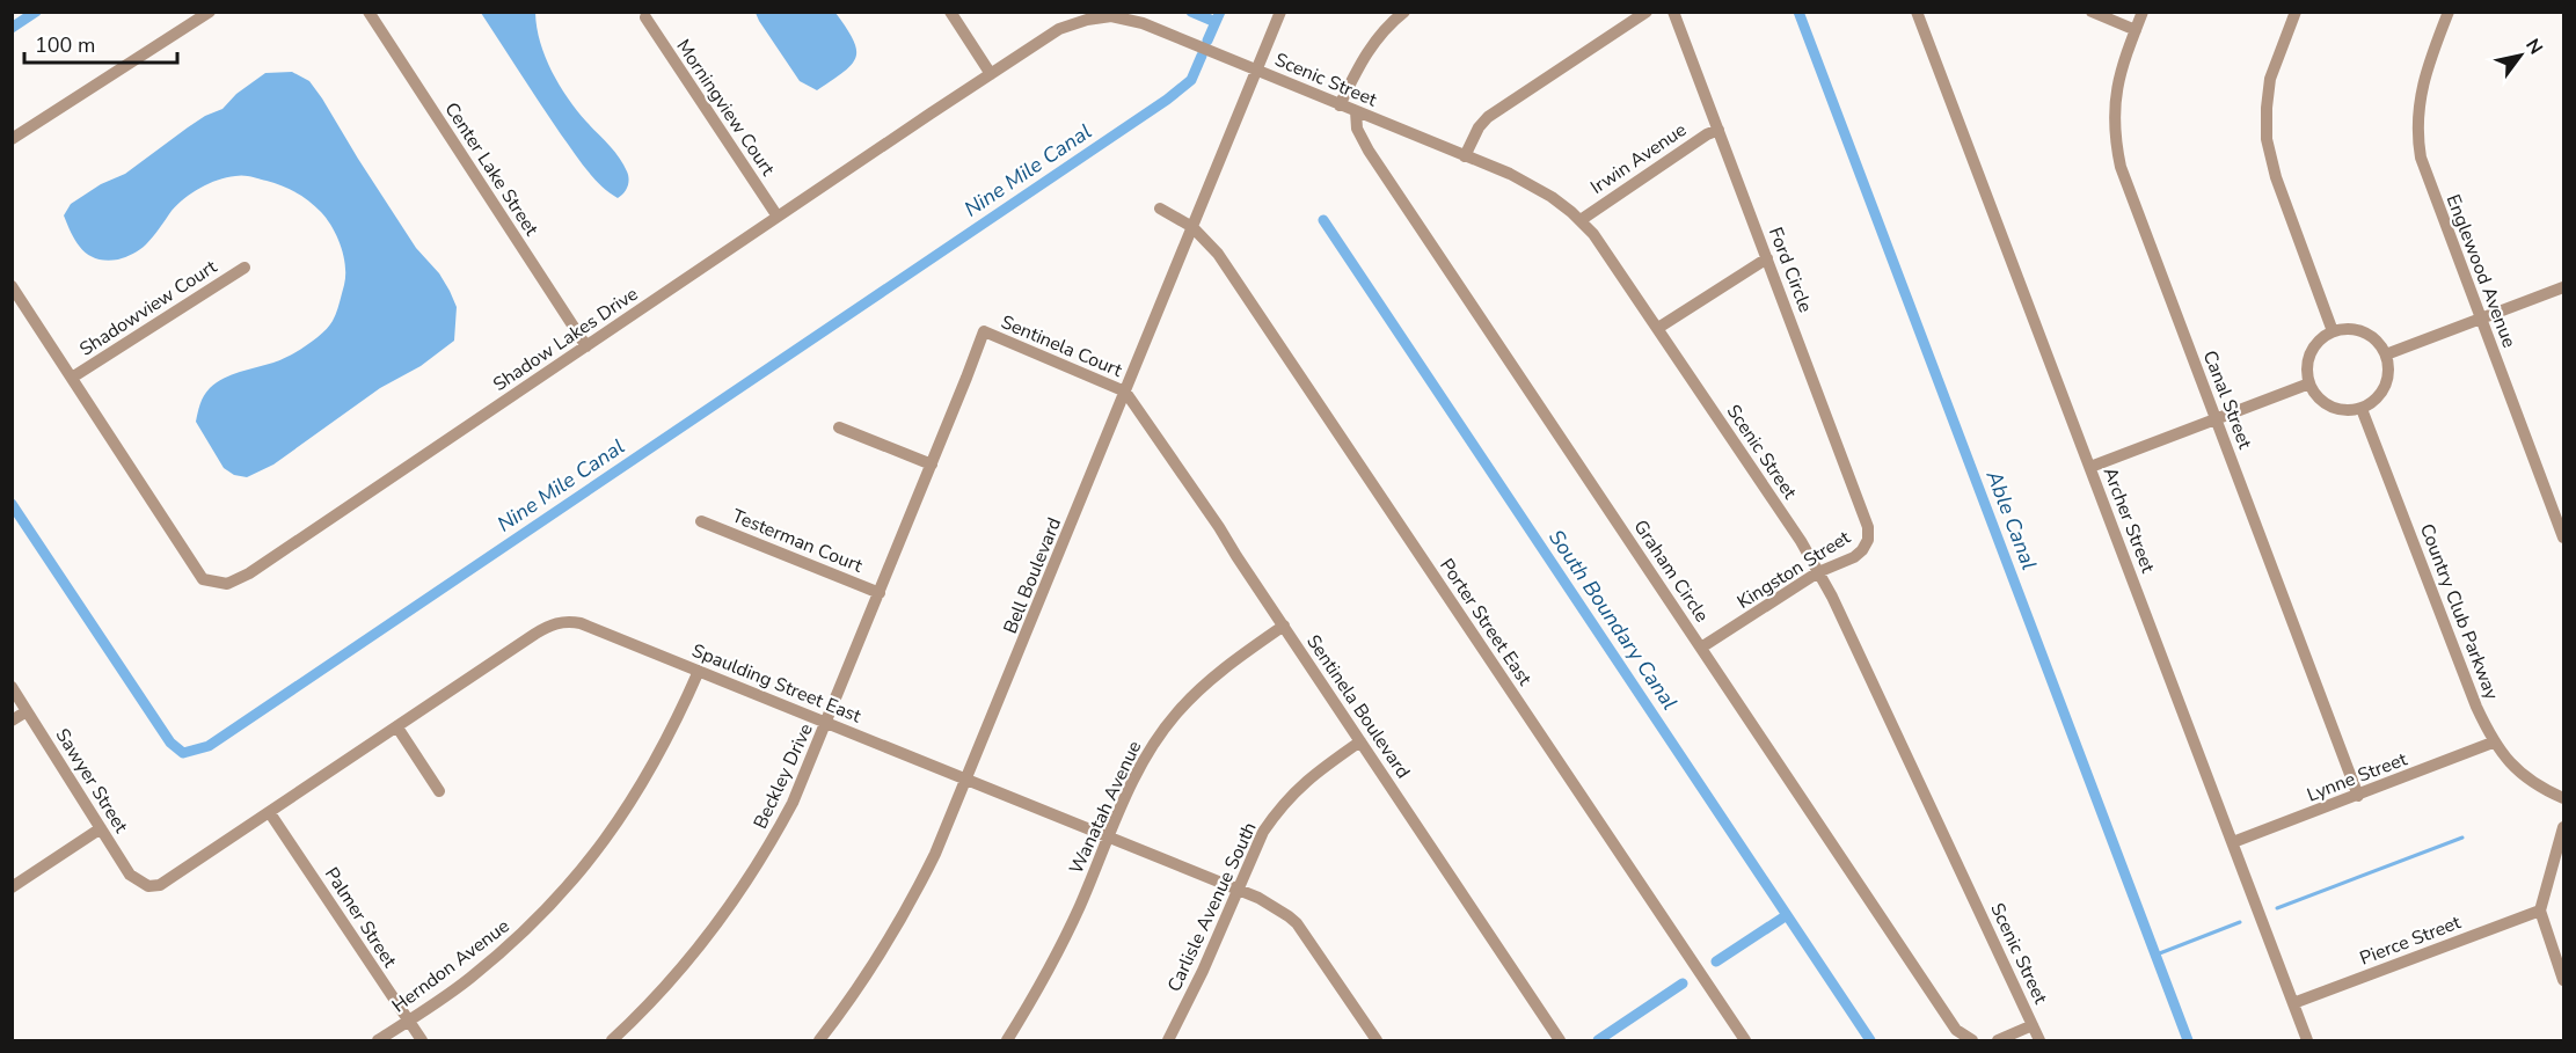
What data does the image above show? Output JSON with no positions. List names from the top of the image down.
{
  "streets": {
    "street": [
      "Scenic Street",
      "Morningview Court",
      "Irwin Avenue",
      "Center Lake Street",
      "Ford Circle",
      "Englewood Avenue",
      "Shadowview Court",
      "Shadow Lakes Drive",
      "Sentinela Court",
      "Canal Street",
      "Archer Street",
      "Testerman Court",
      "Kingston Street",
      "Graham Circle",
      "Bell Boulevard",
      "Country Club Parkway",
      "Porter Street East",
      "Spaulding Street East",
      "Sentinela Boulevard",
      "Beckley Drive",
      "Lynne Street",
      "Sawyer Street",
      "Wanatah Avenue",
      "Carlisle Avenue South",
      "Palmer Street",
      "Pierce Street",
      "Herndon Avenue"
    ]
  },
  "crossings": [
    ["Scenic Street", "Irwin Avenue"],
    ["Scenic Street", "Shadow Lakes Drive"],
    ["Scenic Street", "Kingston Street"],
    ["Scenic Street", "Graham Circle"],
    ["Scenic Street", "Bell Boulevard"],
    ["Morningview Court", "Shadow Lakes Drive"],
    ["Irwin Avenue", "Ford Circle"],
    ["Center Lake Street", "Shadow Lakes Drive"],
    ["Ford Circle", "Kingston Street"],
    ["Shadowview Court", "Shadow Lakes Drive"],
    ["Shadow Lakes Drive", "Bell Boulevard"],
    ["Sentinela Court", "Bell Boulevard"],
    ["Sentinela Court", "Sentinela Boulevard"],
    ["Sentinela Court", "Beckley Drive"],
    ["Canal Street", "Lynne Street"],
    ["Archer Street", "Lynne Street"],
    ["Archer Street", "Pierce Street"],
    ["Testerman Court", "Beckley Drive"],
    ["Kingston Street", "Graham Circle"],
    ["Bell Boulevard", "Porter Street East"],
    ["Bell Boulevard", "Spaulding Street East"],
    ["Bell Boulevard", "Sentinela Boulevard"],
    ["Country Club Parkway", "Lynne Street"],
    ["Spaulding Street East", "Beckley Drive"],
    ["Spaulding Street East", "Sawyer Street"],
    ["Spaulding Street East", "Wanatah Avenue"],
    ["Spaulding Street East", "Carlisle Avenue South"],
    ["Spaulding Street East", "Palmer Street"],
    ["Spaulding Street East", "Herndon Avenue"],
    ["Sentinela Boulevard", "Wanatah Avenue"],
    ["Sentinela Boulevard", "Carlisle Avenue South"],
    ["Palmer Street", "Herndon Avenue"]
  ],
  "water": ["Nine Mile Canal", "Able Canal", "South Boundary Canal"],
  "scale_bar": "100 m",
  "north": "top right"
}
